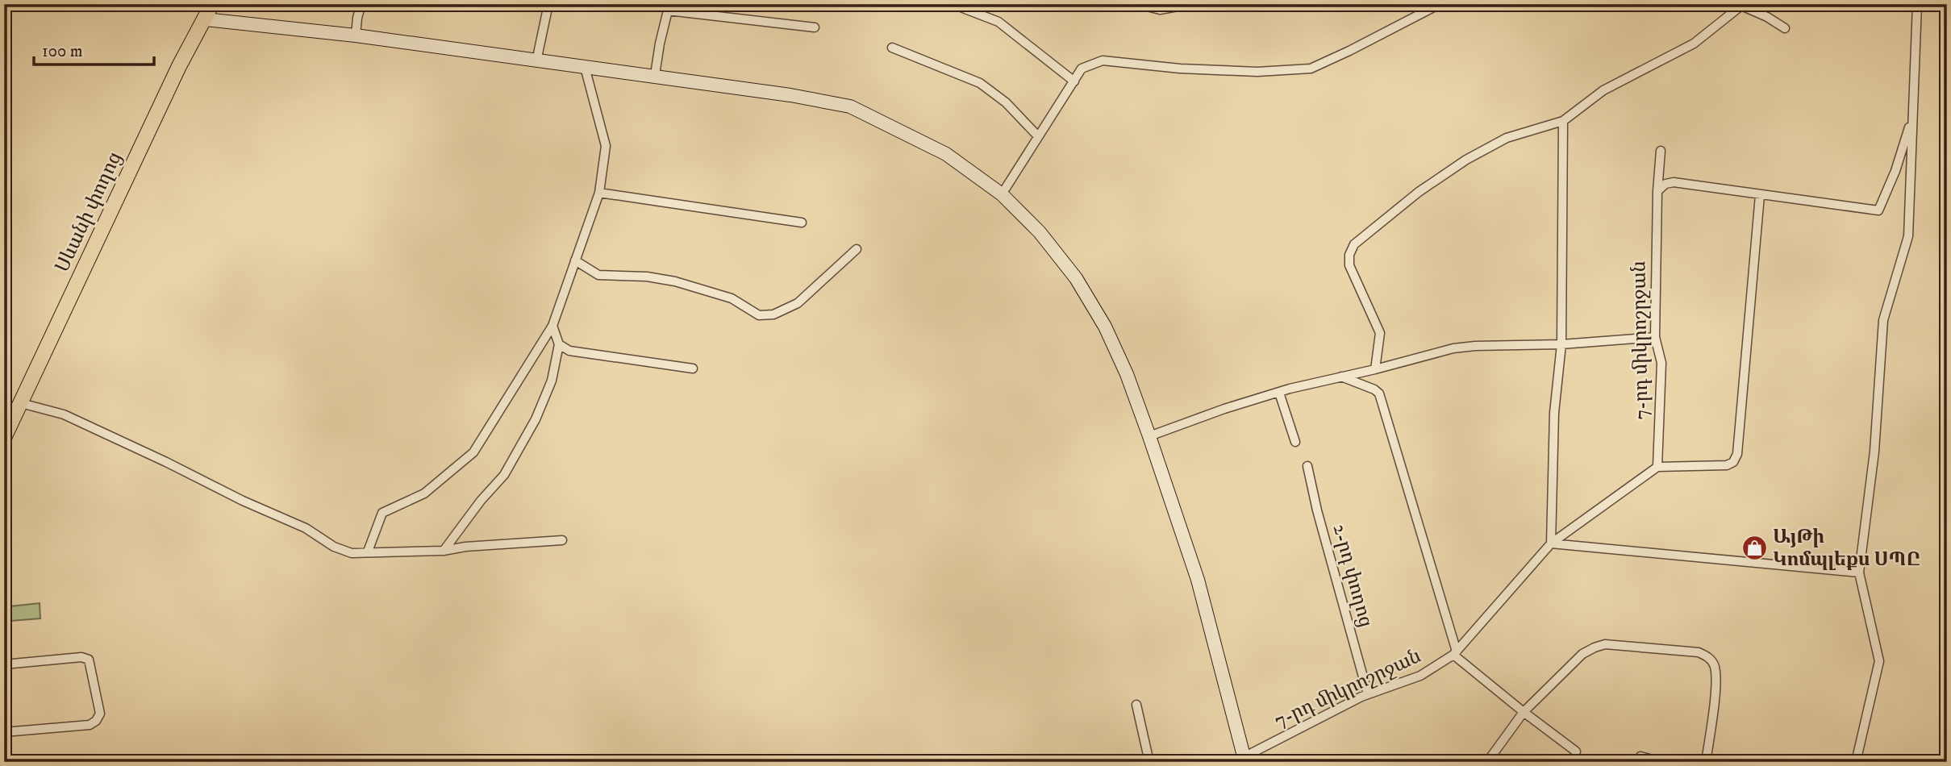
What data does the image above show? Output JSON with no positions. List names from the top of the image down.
{
  "streets": {
    "main road": ["Սևանի փողոց"],
    "street": ["7-րդ միկրոշրջան", "2-րդ փողոց"]
  },
  "crossings": [
    ["7-րդ միկրոշրջան", "2-րդ փողոց"]
  ],
  "places": {
    "shop": ["ԱյԹի Կոմպլեքս ՍՊԸ"]
  },
  "scale_bar": "100 m"
}
